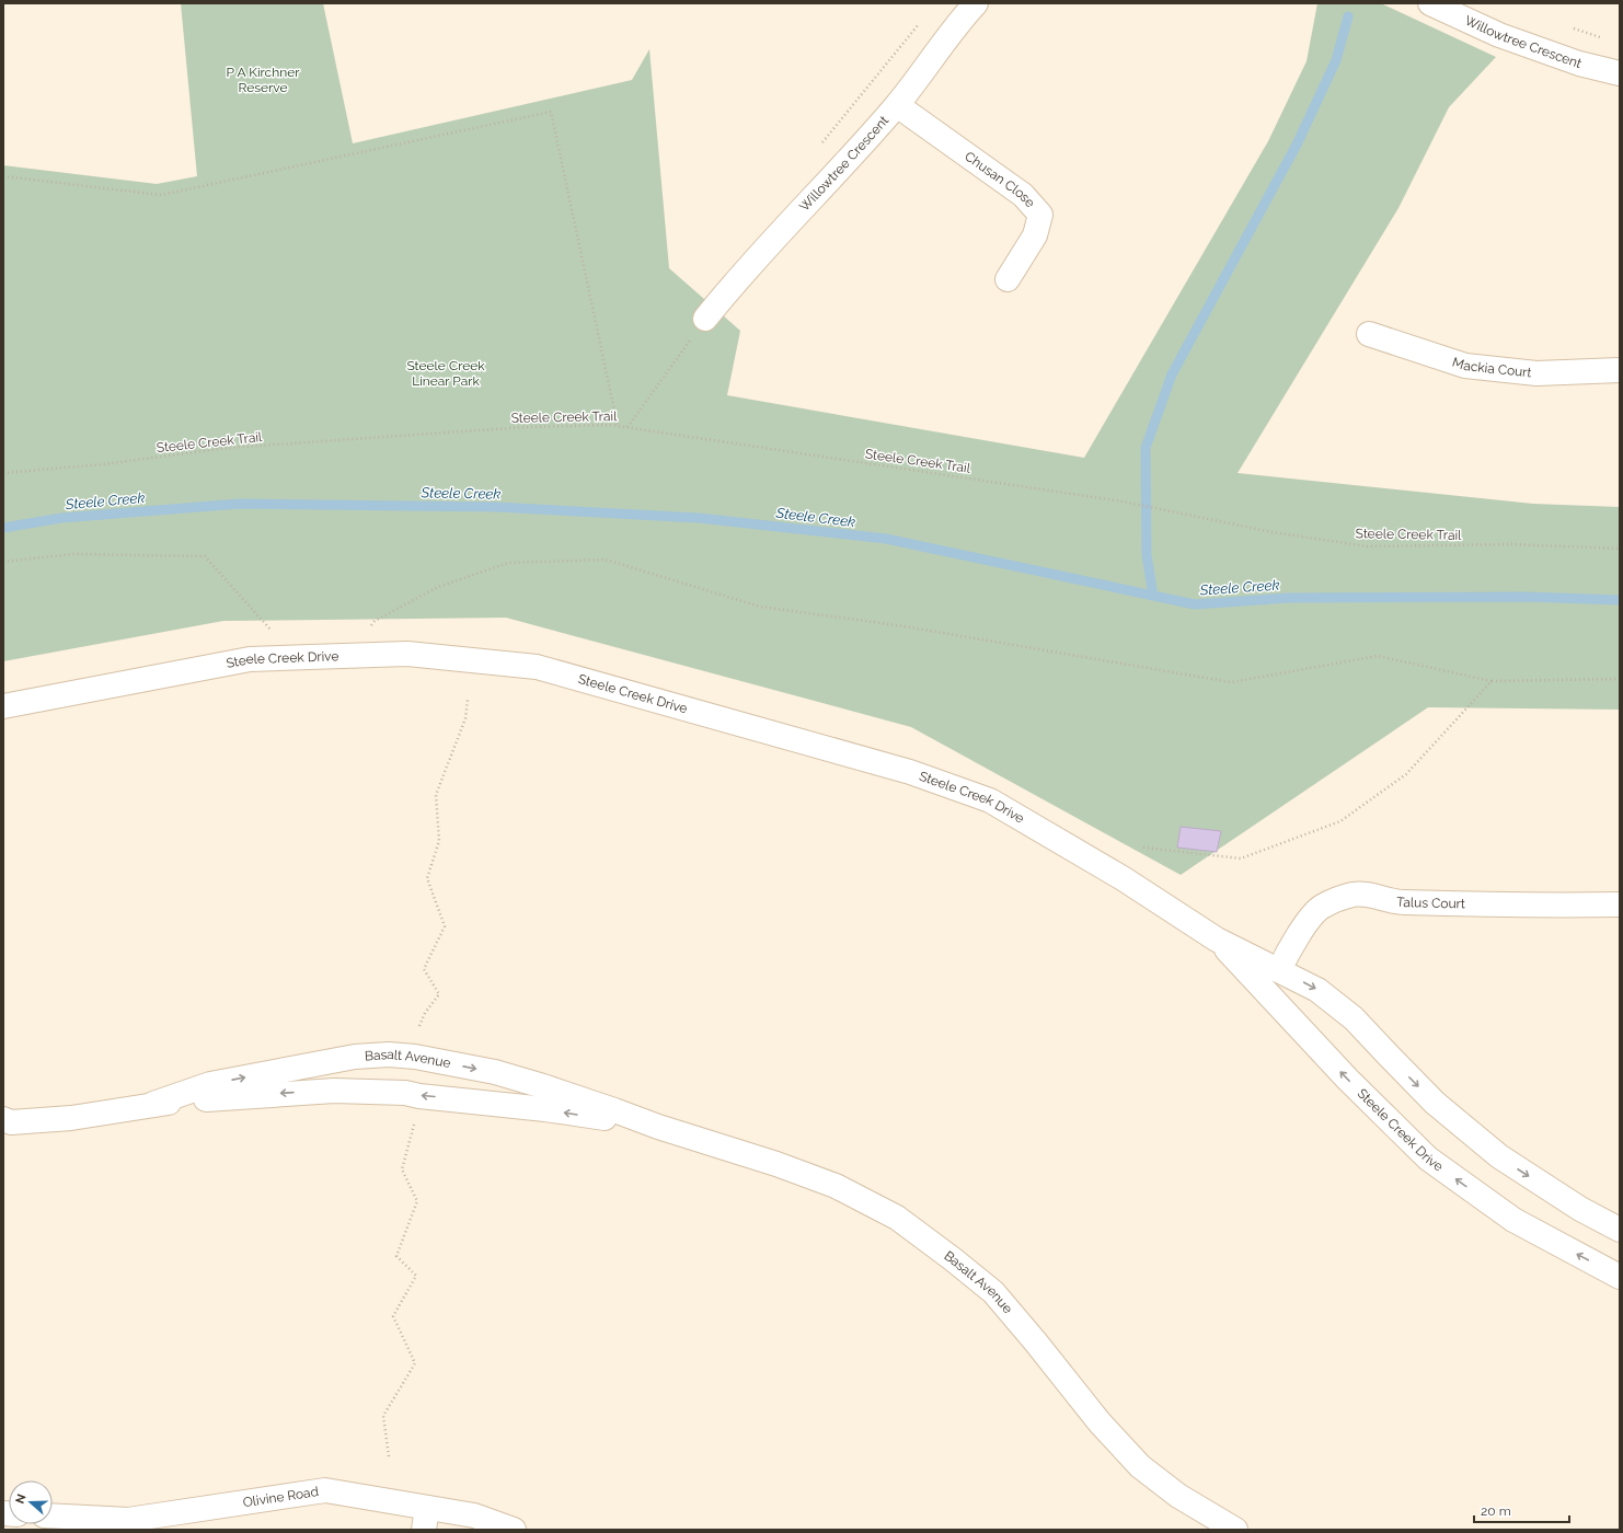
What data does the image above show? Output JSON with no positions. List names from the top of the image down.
{
  "streets": {
    "street": [
      "Willowtree Crescent",
      "Chusan Close",
      "Mackia Court",
      "Steele Creek Drive",
      "Talus Court",
      "Basalt Avenue",
      "Olivine Road"
    ],
    "path": ["Steele Creek Trail"]
  },
  "crossings": [
    ["Willowtree Crescent", "Chusan Close"],
    ["Steele Creek Drive", "Talus Court"]
  ],
  "water": ["Steele Creek"],
  "parks": ["P A Kirchner Reserve", "Steele Creek Linear Park"],
  "scale_bar": "20 m",
  "north": "left"
}
